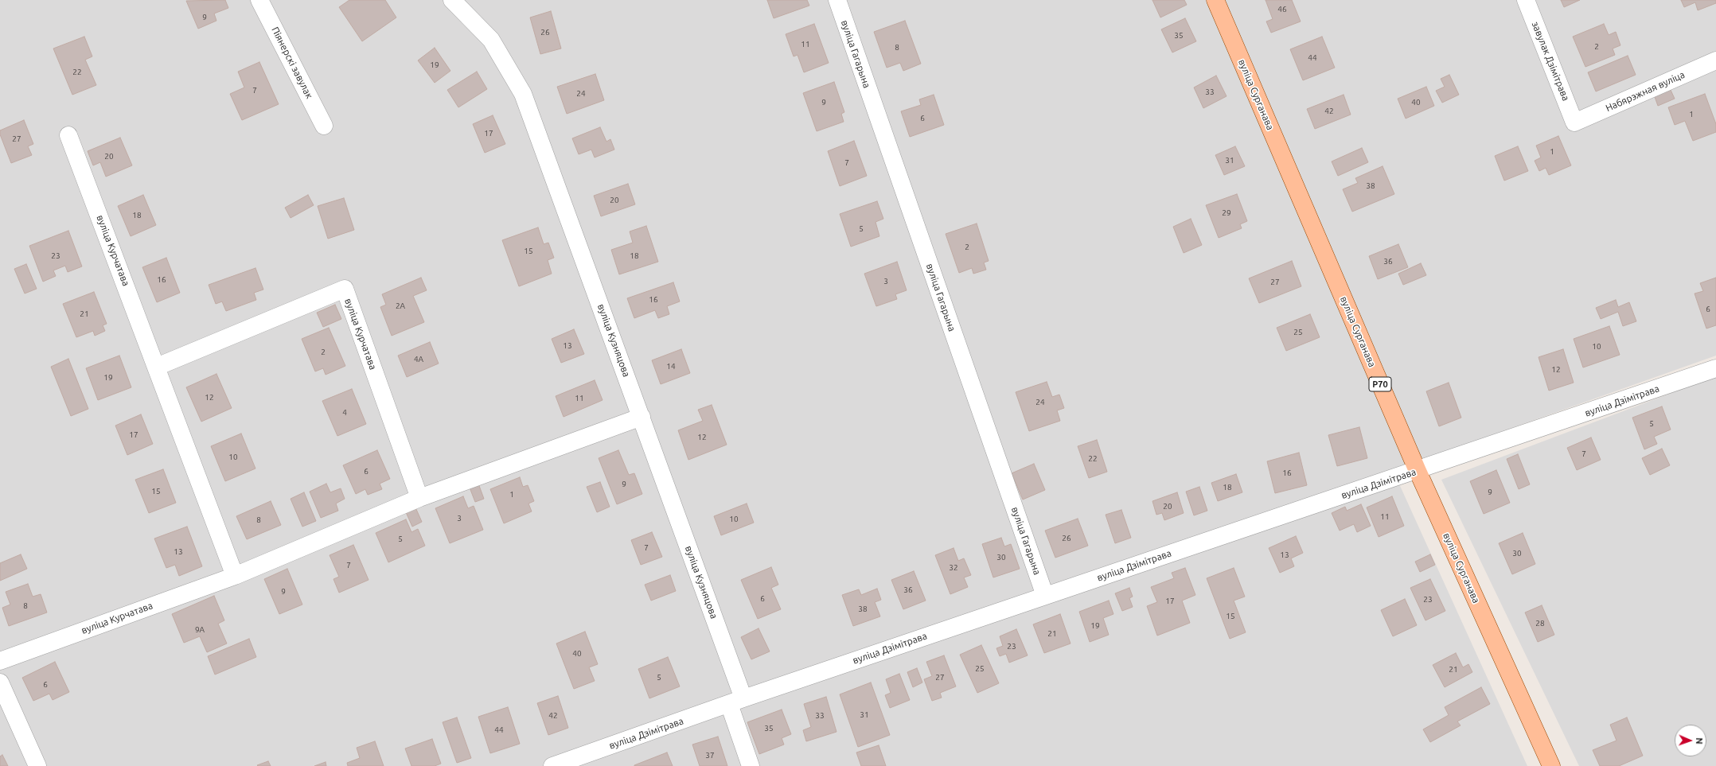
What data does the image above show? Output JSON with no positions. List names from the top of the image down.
{
  "streets": {
    "main road": ["вуліца Сурганава", "Р70"],
    "street": [
      "вуліца Гагарына",
      "завулак Дзімітрава",
      "Піянерскі завулак",
      "Набярэжная вуліца",
      "вуліца Курчатава",
      "вуліца Кузняцова",
      "вуліца Дзімітрава"
    ]
  },
  "crossings": [
    ["вуліца Гагарына", "вуліца Дзімітрава"],
    ["завулак Дзімітрава", "Набярэжная вуліца"],
    ["вуліца Сурганава", "вуліца Дзімітрава"],
    ["вуліца Курчатава", "вуліца Кузняцова"],
    ["вуліца Кузняцова", "вуліца Дзімітрава"]
  ],
  "house_numbers": [
    "46",
    "9",
    "26",
    "35",
    "11",
    "2",
    "8",
    "44",
    "19",
    "22",
    "7",
    "33",
    "24",
    "9",
    "40",
    "42",
    "1",
    "6",
    "17",
    "27",
    "1",
    "20",
    "31",
    "7",
    "38",
    "20",
    "29",
    "18",
    "5",
    "2",
    "15",
    "23",
    "18",
    "36",
    "16",
    "3",
    "27",
    "16",
    "2А",
    "6",
    "21",
    "25",
    "13",
    "10",
    "2",
    "4А",
    "14",
    "12",
    "19",
    "12",
    "11",
    "24",
    "4",
    "5",
    "17",
    "12",
    "7",
    "10",
    "22",
    "6",
    "16",
    "9",
    "18",
    "15",
    "9",
    "1",
    "20",
    "11",
    "3",
    "10",
    "8",
    "26",
    "5",
    "7",
    "13",
    "30",
    "13",
    "30",
    "7",
    "32",
    "36",
    "9",
    "6",
    "23",
    "17",
    "8",
    "38",
    "15",
    "28",
    "19",
    "9А",
    "21",
    "23",
    "40",
    "25",
    "21",
    "5",
    "27",
    "6",
    "31",
    "42",
    "33",
    "35",
    "44",
    "37"
  ],
  "north": "right"
}
